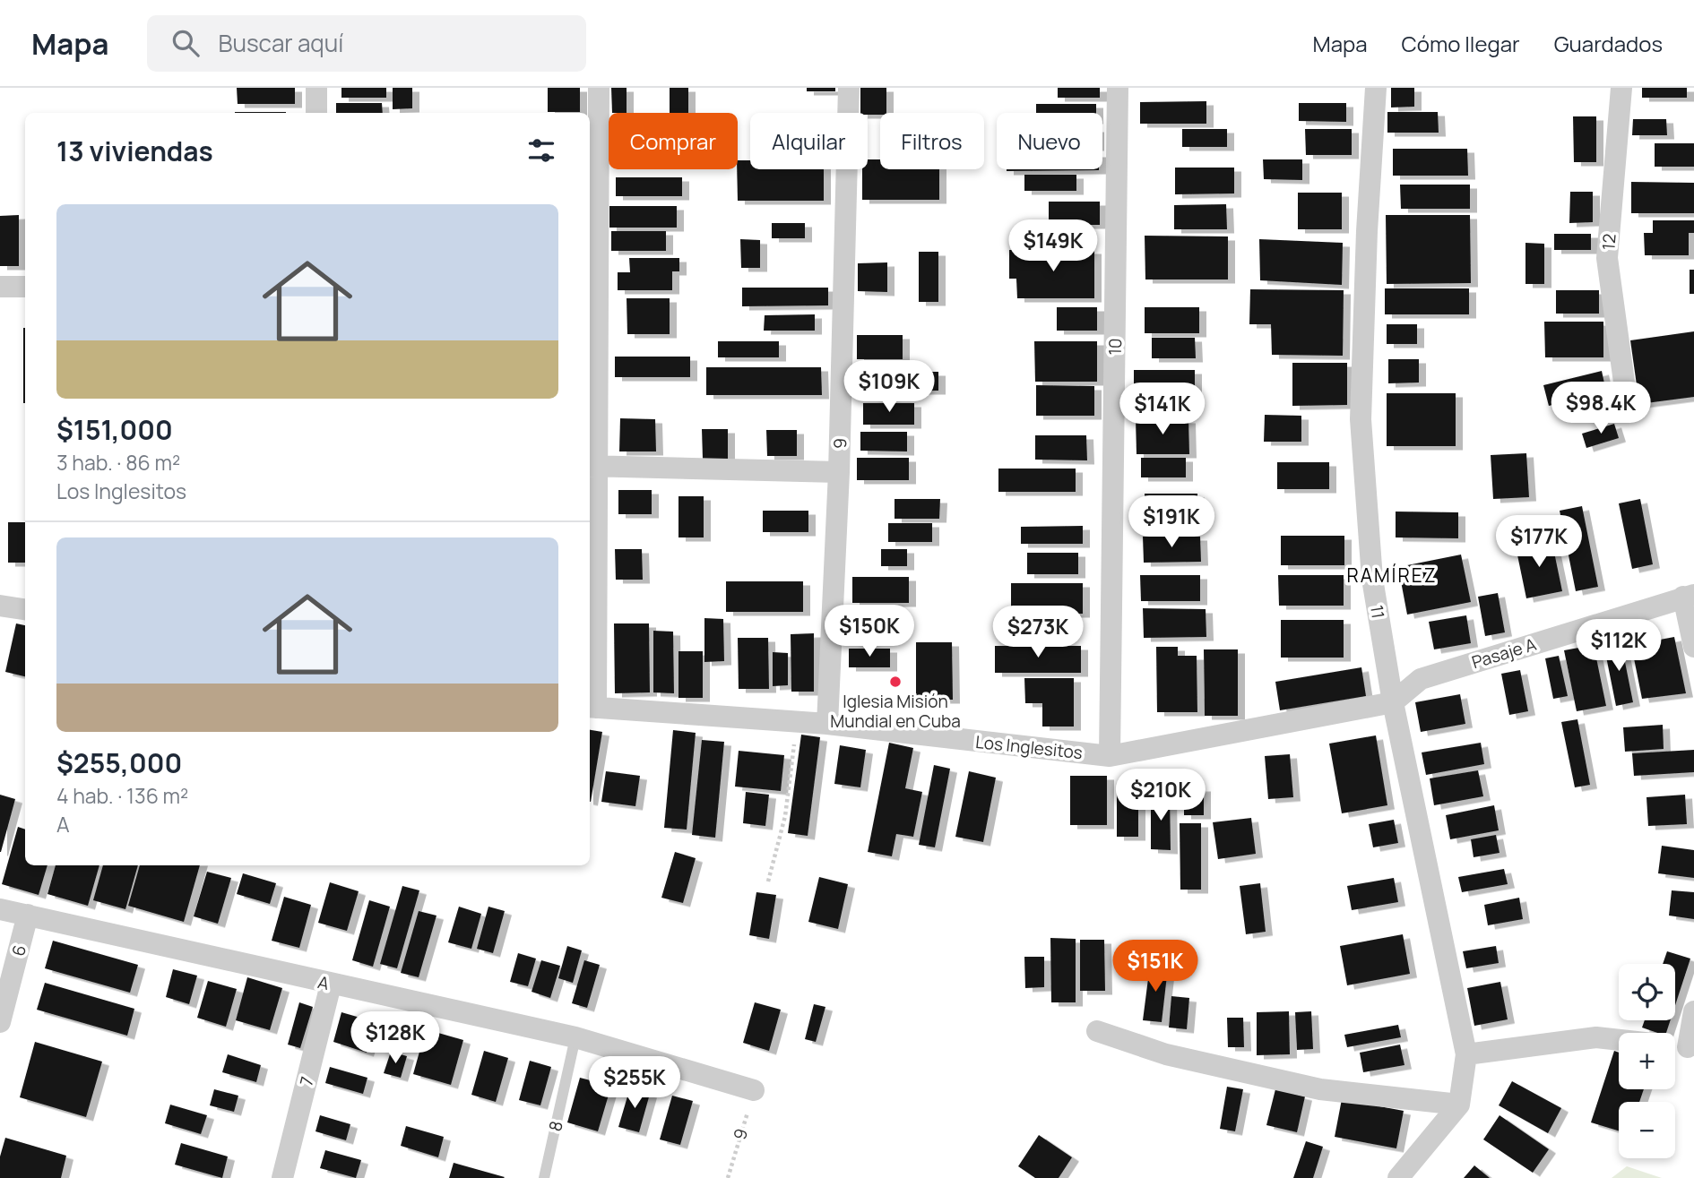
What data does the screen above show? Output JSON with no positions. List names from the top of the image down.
{
  "streets": {
    "street": [
      "12",
      "10",
      "9",
      "11",
      "Pasaje A",
      "Los Inglesitos",
      "6",
      "A",
      "7"
    ],
    "lane": ["8"]
  },
  "crossings": [
    ["10", "Los Inglesitos"],
    ["9", "Los Inglesitos"],
    ["9", "A"],
    ["11", "Pasaje A"],
    ["11", "Los Inglesitos"],
    ["Pasaje A", "Los Inglesitos"],
    ["6", "A"],
    ["A", "7"],
    ["A", "8"]
  ],
  "districts": ["RAMÍREZ"],
  "places": ["Iglesia Misión Mundial en Cuba"],
  "page": {
    "header": "Mapa",
    "search": "Buscar aquí",
    "nav": ["Mapa", "Cómo llegar", "Guardados"],
    "chip": [
      "Comprar",
      "Alquilar",
      "Filtros",
      "Nuevo"
    ],
    "heading": "13 viviendas",
    "list": [
      {
        "name": "$151,000",
        "note": "3 hab. · 86 m² · Los Inglesitos"
      },
      {
        "name": "$255,000",
        "note": "4 hab. · 136 m² · A"
      }
    ],
    "price": [
      "$149K",
      "$109K",
      "$98.4K",
      "$141K",
      "$191K",
      "$177K",
      "$150K",
      "$273K",
      "$112K",
      "$210K",
      "$151K",
      "$128K",
      "$255K"
    ],
    "map_buttons": ["+", "−"]
  }
}
